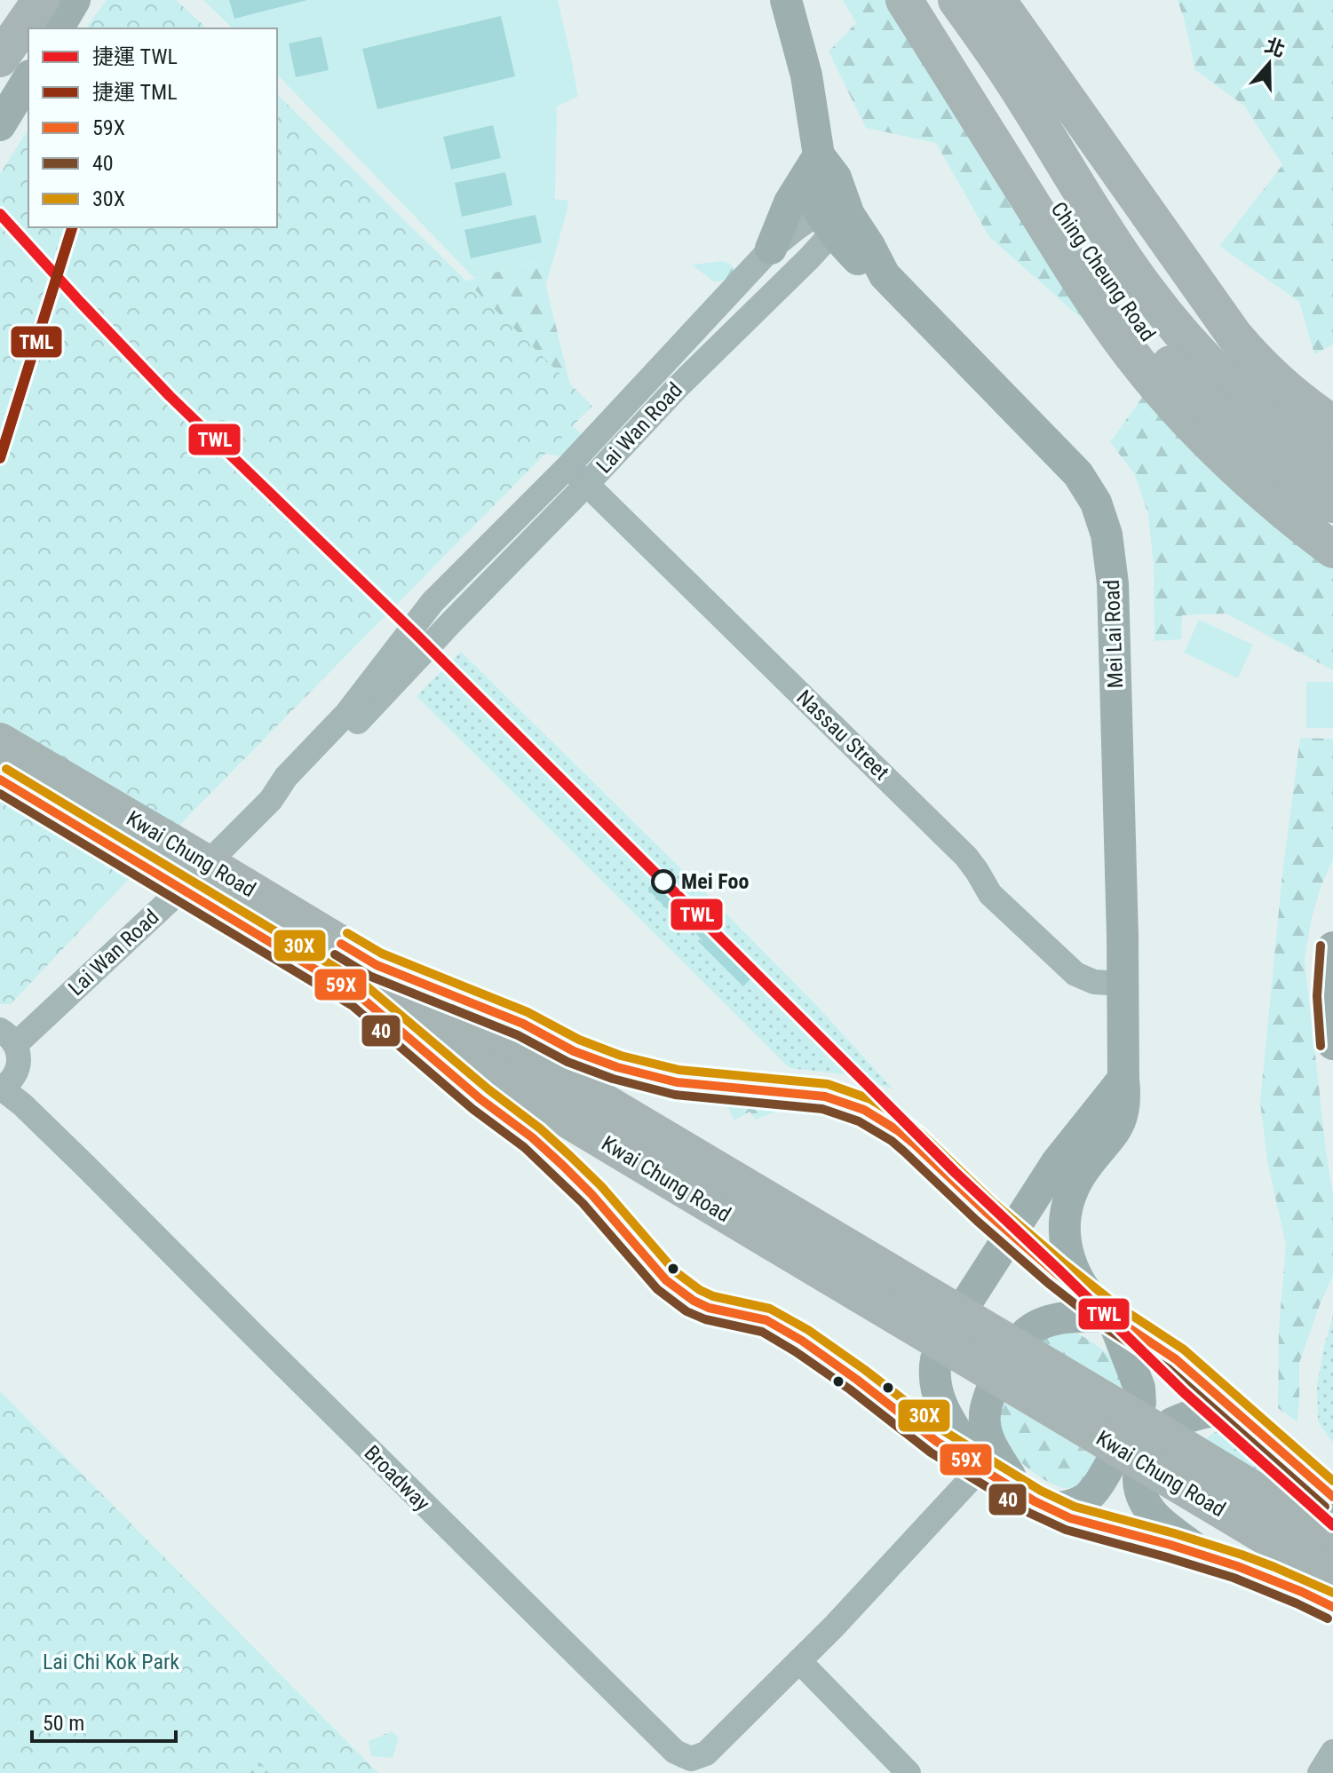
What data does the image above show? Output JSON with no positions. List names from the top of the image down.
{
  "streets": {
    "highway": ["Ching Cheung Road", "Kwai Chung Road"],
    "main road": ["Mei Lai Road"],
    "street": ["Lai Wan Road", "Nassau Street", "Broadway"]
  },
  "crossings": [
    ["Lai Wan Road", "Mei Lai Road"],
    ["Lai Wan Road", "Nassau Street"],
    ["Lai Wan Road", "Broadway"],
    ["Mei Lai Road", "Nassau Street"]
  ],
  "parks": ["Lai Chi Kok Park"],
  "places": ["Mei Foo"],
  "lines": [
    "metro line TWL",
    "metro line TML",
    "transit line 30X",
    "transit line 59X",
    "transit line 40"
  ],
  "legend": [
    "捷運 TWL",
    "捷運 TML",
    "59X",
    "40",
    "30X"
  ],
  "scale_bar": "50 m",
  "north": "top"
}
